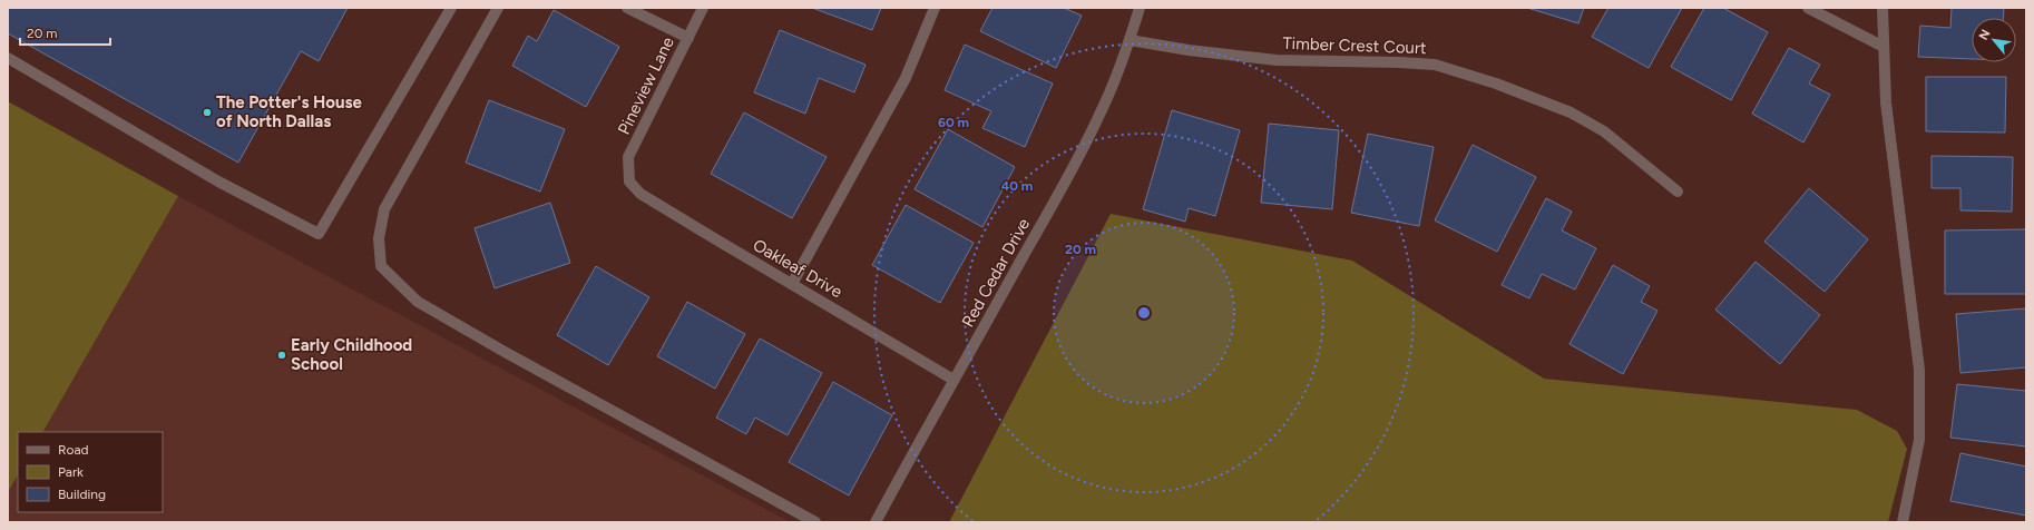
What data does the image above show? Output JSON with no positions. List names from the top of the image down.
{
  "streets": {
    "street": [
      "Timber Crest Court",
      "Pineview Lane",
      "Oakleaf Drive",
      "Red Cedar Drive"
    ]
  },
  "crossings": [
    ["Timber Crest Court", "Red Cedar Drive"],
    ["Pineview Lane", "Oakleaf Drive"],
    ["Oakleaf Drive", "Red Cedar Drive"]
  ],
  "places": ["The Potter's House of North Dallas", "Early Childhood School"],
  "legend": ["Road", "Park", "Building"],
  "scale_bar": "20 m",
  "north": "top left",
  "rings": ["60 m", "40 m", "20 m"]
}
